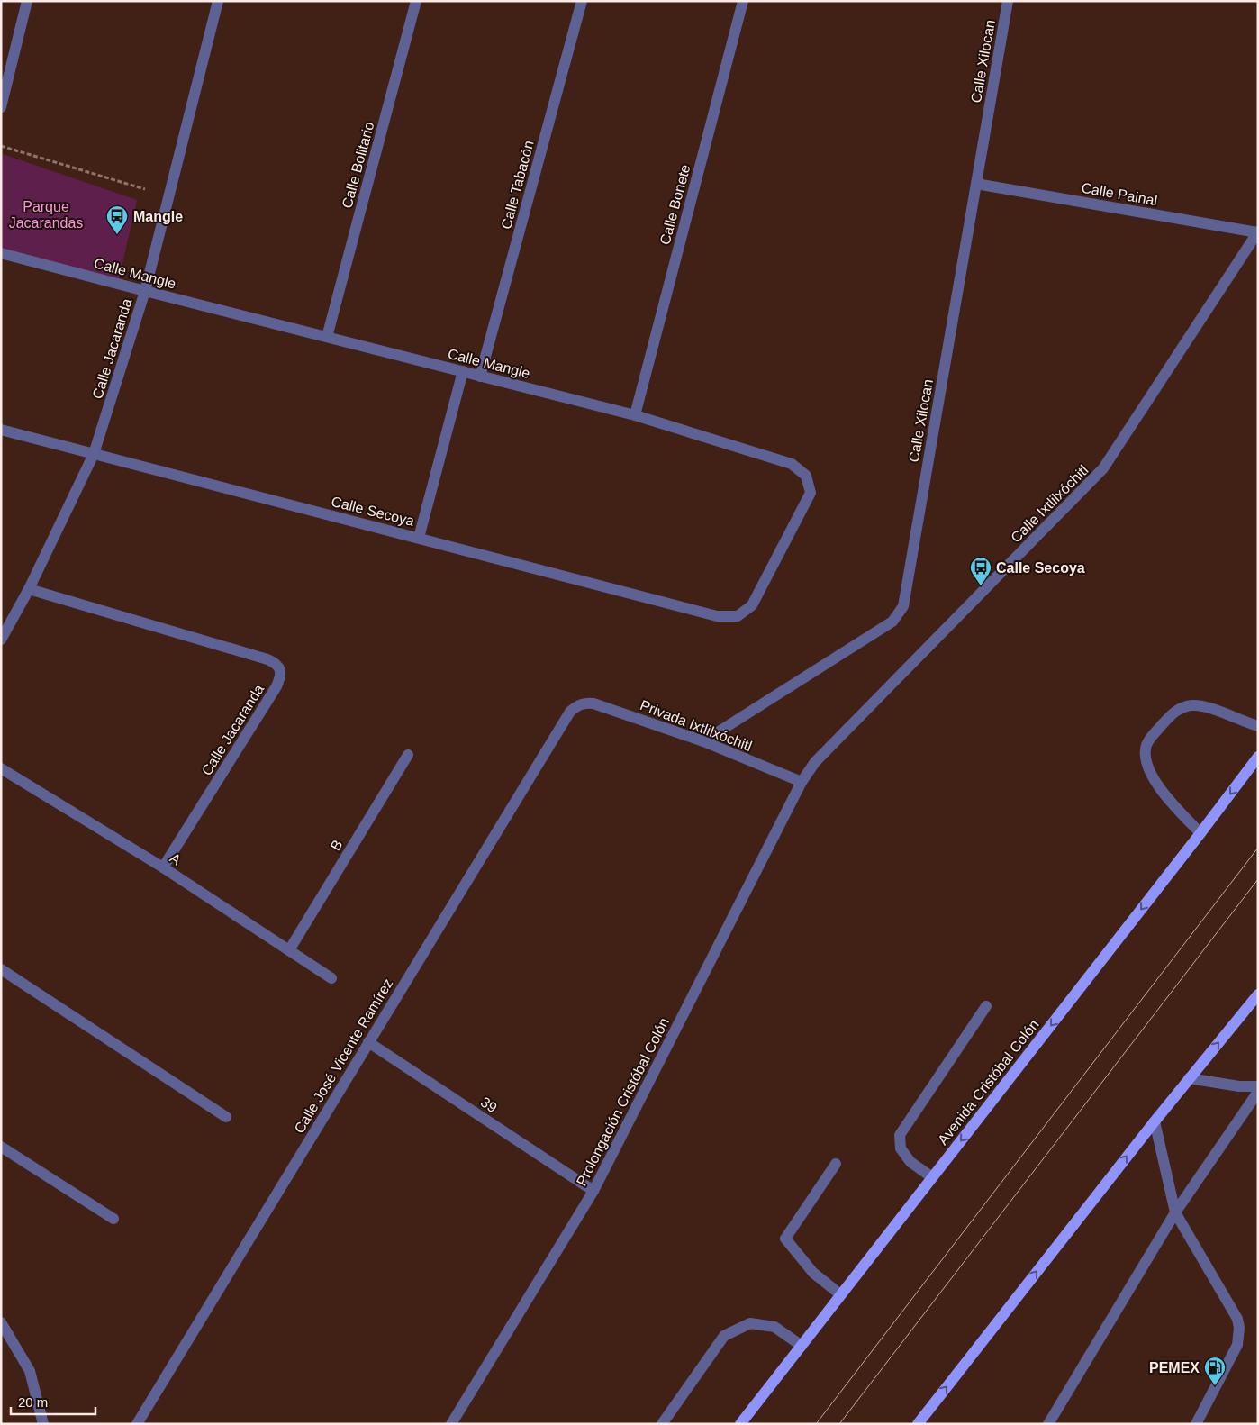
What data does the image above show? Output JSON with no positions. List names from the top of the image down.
{
  "streets": {
    "main road": ["Avenida Cristóbal Colón"],
    "street": [
      "Calle Xilocan",
      "Calle Bolitario",
      "Calle Tabacón",
      "Calle Painal",
      "Calle Bonete",
      "Calle Mangle",
      "Calle Jacaranda",
      "Calle Ixtlilxóchitl",
      "Calle Secoya",
      "Privada Ixtlilxóchitl",
      "B",
      "A",
      "Calle José Vicente Ramírez",
      "Prolongación Cristóbal Colón",
      "39"
    ]
  },
  "crossings": [
    ["Calle Xilocan", "Calle Painal"],
    ["Calle Xilocan", "Privada Ixtlilxóchitl"],
    ["Calle Bolitario", "Calle Mangle"],
    ["Calle Tabacón", "Calle Mangle"],
    ["Calle Painal", "Calle Ixtlilxóchitl"],
    ["Calle Bonete", "Calle Mangle"],
    ["Calle Mangle", "Calle Jacaranda"],
    ["Calle Mangle", "Calle Secoya"],
    ["Calle Jacaranda", "Calle Secoya"],
    ["Calle Jacaranda", "A"],
    ["Calle Ixtlilxóchitl", "Privada Ixtlilxóchitl"],
    ["Calle Ixtlilxóchitl", "Prolongación Cristóbal Colón"],
    ["Privada Ixtlilxóchitl", "Calle José Vicente Ramírez"],
    ["Privada Ixtlilxóchitl", "Prolongación Cristóbal Colón"],
    ["B", "A"],
    ["Calle José Vicente Ramírez", "39"],
    ["Prolongación Cristóbal Colón", "39"]
  ],
  "one_way": ["Avenida Cristóbal Colón"],
  "parks": ["Parque Jacarandas"],
  "places": {
    "bus stop": ["Mangle", "Calle Secoya"],
    "fuel station": ["PEMEX"]
  },
  "scale_bar": "20 m"
}
